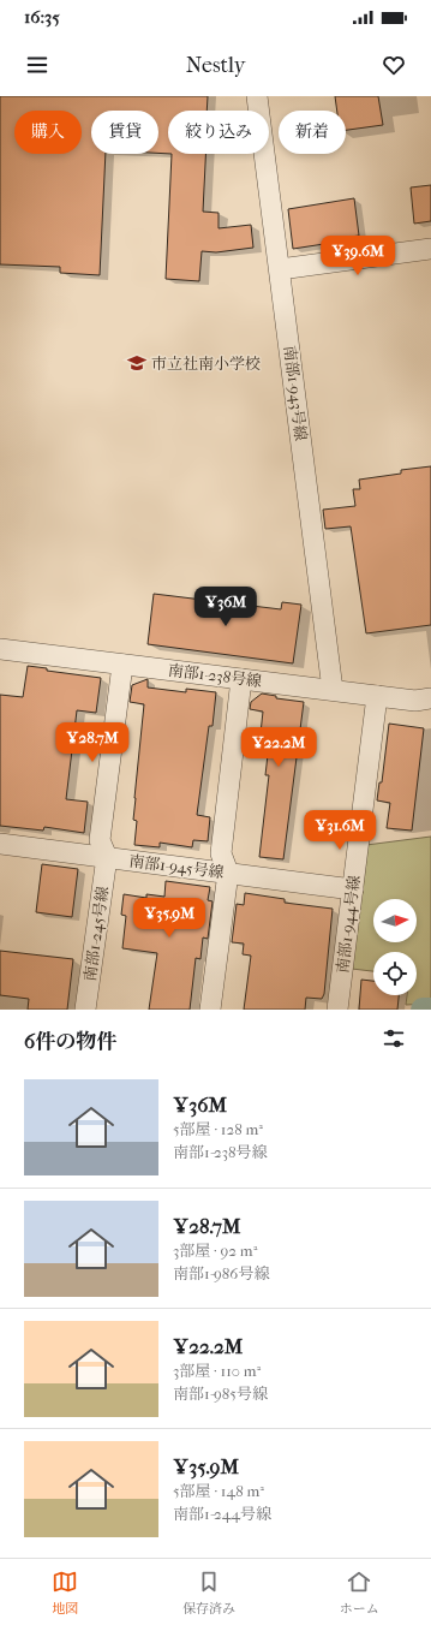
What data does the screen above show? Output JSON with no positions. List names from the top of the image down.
{
  "streets": {
    "street": [
      "南部1-943号線",
      "南部1-238号線",
      "南部1-945号線",
      "南部1-944号線",
      "南部1-245号線"
    ]
  },
  "crossings": [
    ["南部1-943号線", "南部1-238号線"],
    ["南部1-238号線", "南部1-944号線"],
    ["南部1-945号線", "南部1-944号線"],
    ["南部1-945号線", "南部1-245号線"]
  ],
  "places": {
    "school or university": ["市立社南小学校"]
  },
  "north": "right",
  "page": {
    "status": "16:35",
    "header": "Nestly",
    "chip": [
      "購入",
      "賃貸",
      "絞り込み",
      "新着"
    ],
    "price": [
      "¥39.6M",
      "¥36M",
      "¥28.7M",
      "¥22.2M",
      "¥31.6M",
      "¥35.9M"
    ],
    "heading": "6件の物件",
    "list": [
      {
        "name": "¥36M",
        "note": "5部屋 · 128 m² · 南部1-238号線"
      },
      {
        "name": "¥28.7M",
        "note": "3部屋 · 92 m² · 南部1-986号線"
      },
      {
        "name": "¥22.2M",
        "note": "3部屋 · 110 m² · 南部1-985号線"
      },
      {
        "name": "¥35.9M",
        "note": "5部屋 · 148 m² · 南部1-244号線"
      }
    ],
    "tabs": ["地図", "保存済み", "ホーム"]
  }
}
